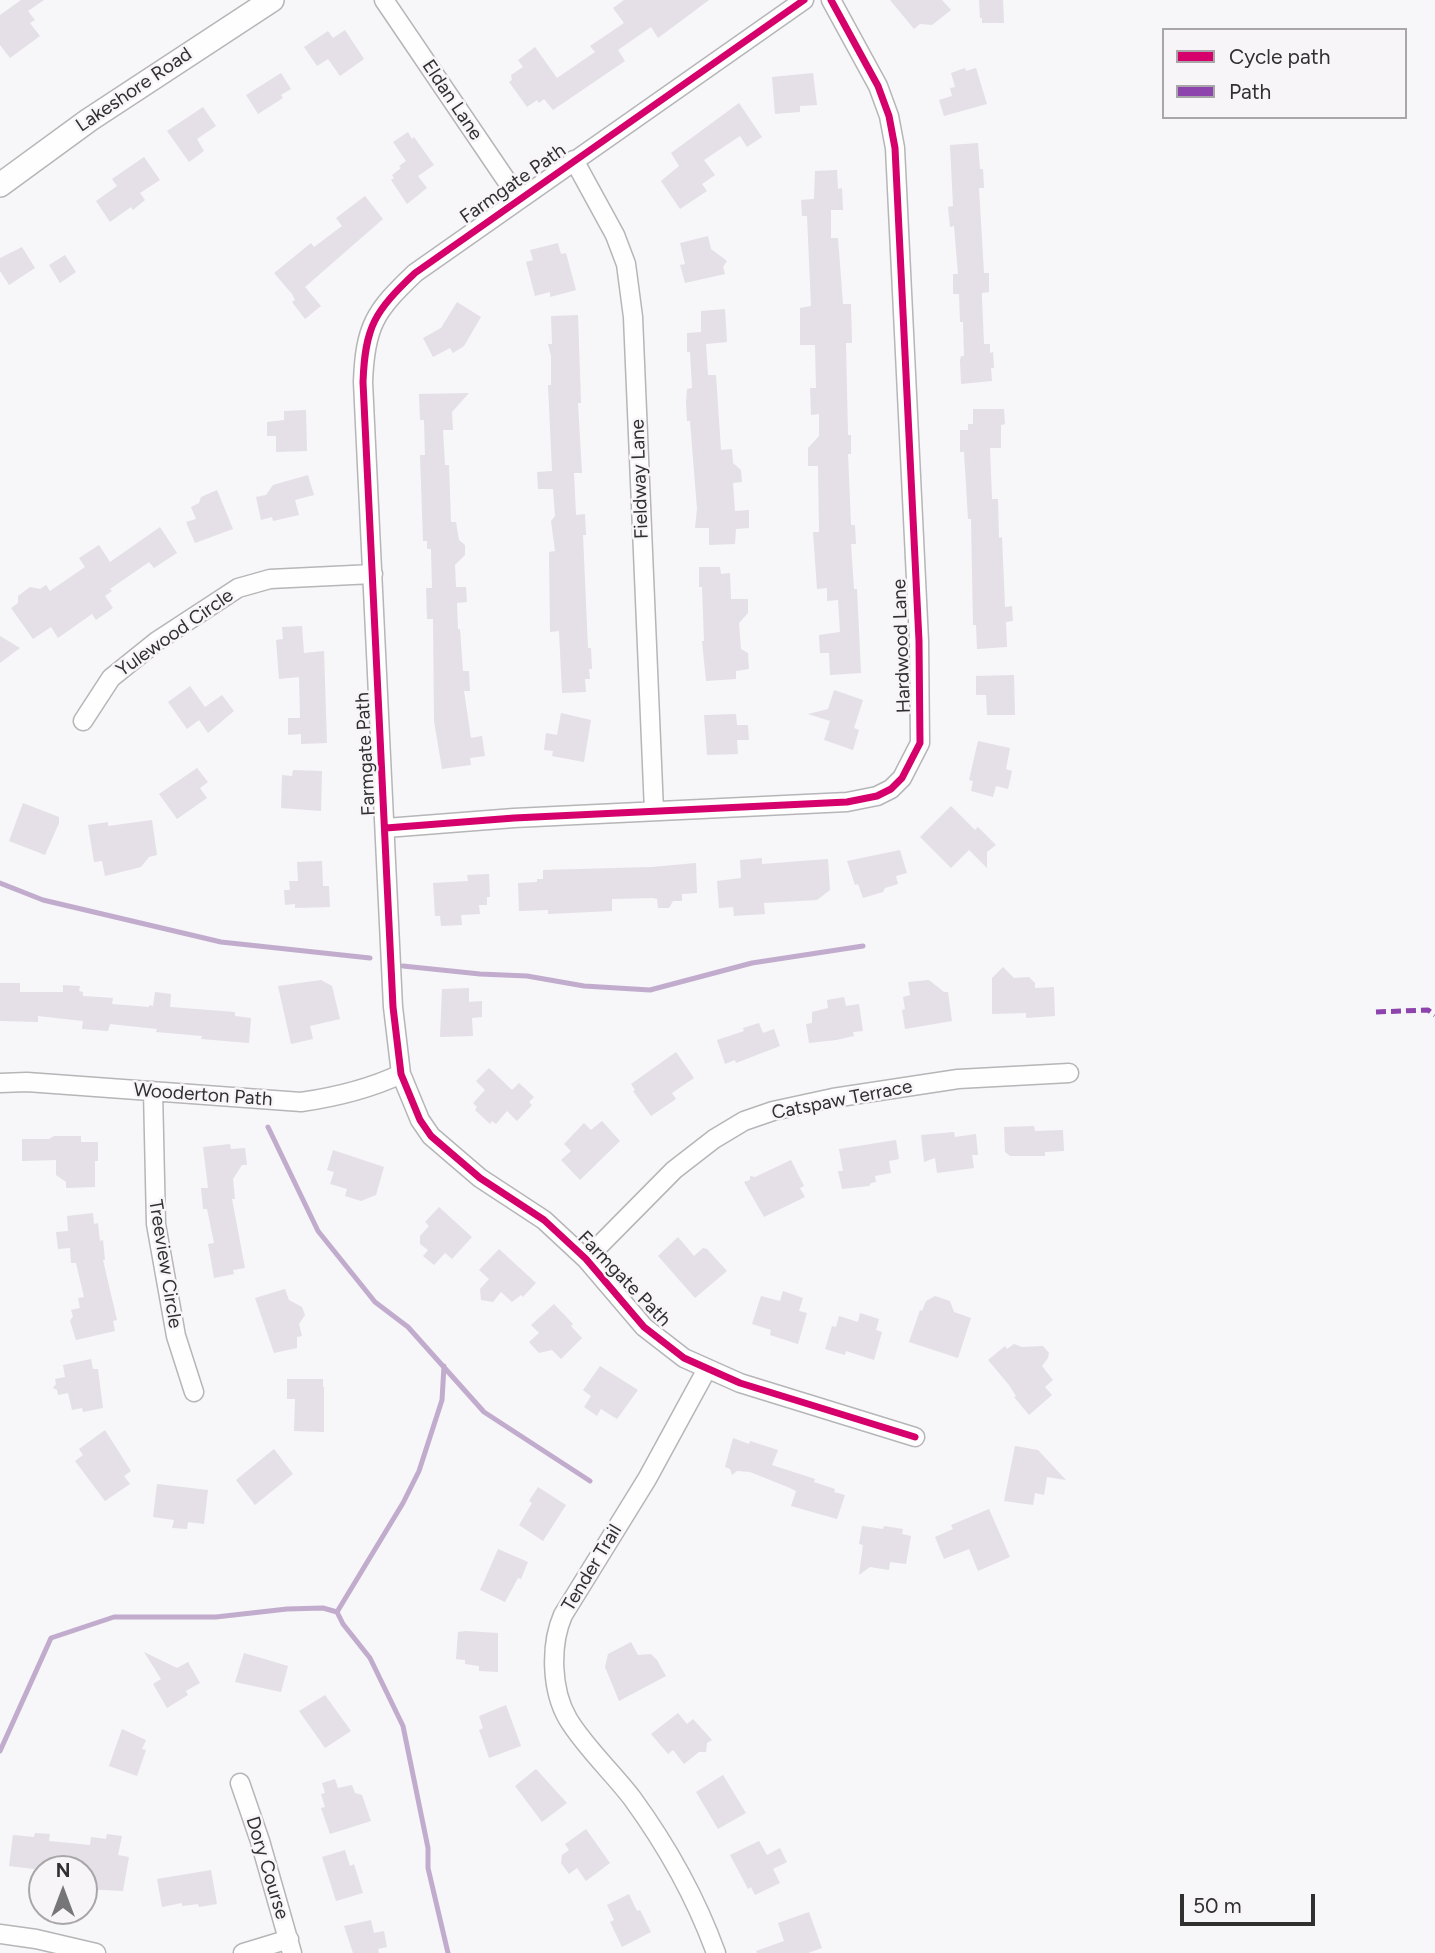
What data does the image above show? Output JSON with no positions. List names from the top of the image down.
{
  "streets": {
    "street": [
      "Lakeshore Road",
      "Eldan Lane",
      "Farmgate Path",
      "Fieldway Lane",
      "Yulewood Circle",
      "Hardwood Lane",
      "Wooderton Path",
      "Catspaw Terrace",
      "Treeview Circle",
      "Tender Trail",
      "Dory Course"
    ]
  },
  "crossings": [
    ["Eldan Lane", "Farmgate Path"],
    ["Farmgate Path", "Fieldway Lane"],
    ["Farmgate Path", "Yulewood Circle"],
    ["Farmgate Path", "Hardwood Lane"],
    ["Farmgate Path", "Wooderton Path"],
    ["Farmgate Path", "Catspaw Terrace"],
    ["Farmgate Path", "Tender Trail"],
    ["Fieldway Lane", "Hardwood Lane"],
    ["Wooderton Path", "Treeview Circle"]
  ],
  "legend": ["Cycle path", "Path"],
  "scale_bar": "50 m",
  "north": "top"
}
